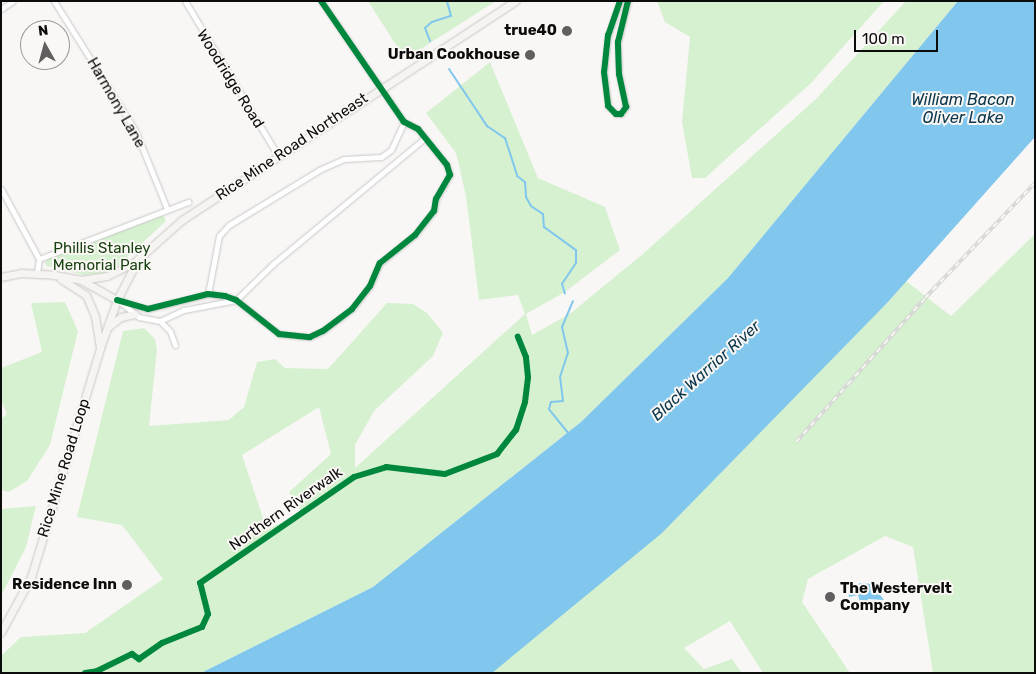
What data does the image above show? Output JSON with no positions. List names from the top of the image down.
{
  "streets": {
    "main road": ["Rice Mine Road Northeast", "Rice Mine Road Loop"],
    "street": ["Woodridge Road", "Harmony Lane"],
    "cycle path": ["Northern Riverwalk"]
  },
  "crossings": [
    ["Woodridge Road", "Rice Mine Road Northeast"],
    ["Rice Mine Road Northeast", "Rice Mine Road Loop"]
  ],
  "water": ["William Bacon Oliver Lake", "Black Warrior River"],
  "parks": ["Phillis Stanley Memorial Park"],
  "places": [
    "true40",
    "Urban Cookhouse",
    "Residence Inn",
    "The Westervelt Company"
  ],
  "scale_bar": "100 m",
  "north": "top"
}
